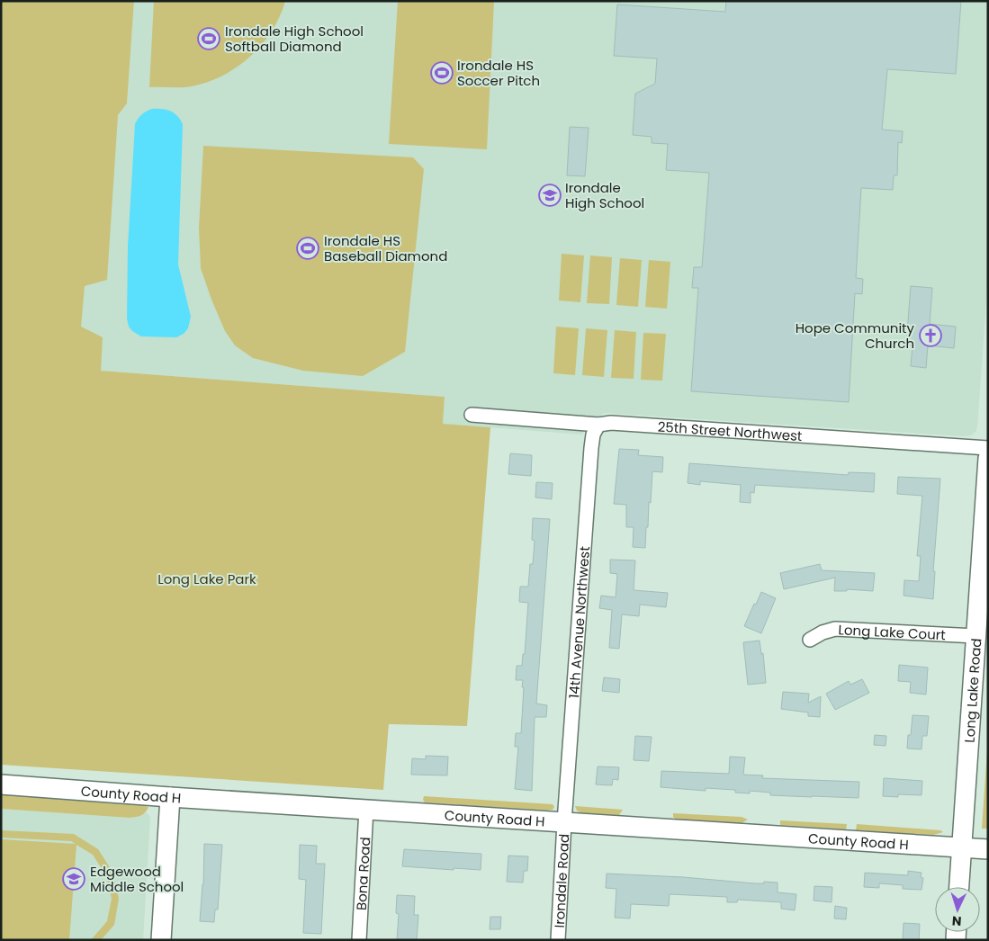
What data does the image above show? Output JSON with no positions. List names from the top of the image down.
{
  "streets": {
    "street": [
      "25th Street Northwest",
      "14th Avenue Northwest",
      "Long Lake Court",
      "Long Lake Road",
      "County Road H",
      "Bona Road",
      "Irondale Road"
    ]
  },
  "crossings": [
    ["25th Street Northwest", "14th Avenue Northwest"],
    ["14th Avenue Northwest", "County Road H"],
    ["14th Avenue Northwest", "Irondale Road"],
    ["Long Lake Court", "Long Lake Road"],
    ["Long Lake Road", "County Road H"],
    ["County Road H", "Bona Road"],
    ["County Road H", "Irondale Road"]
  ],
  "parks": ["Long Lake Park"],
  "places": {
    "sports": ["Irondale High School Softball Diamond", "Irondale HS Soccer Pitch", "Irondale HS Baseball Diamond"],
    "school or university": ["Irondale High School", "Edgewood Middle School"],
    "church": ["Hope Community Church"]
  },
  "north": "bottom"
}
